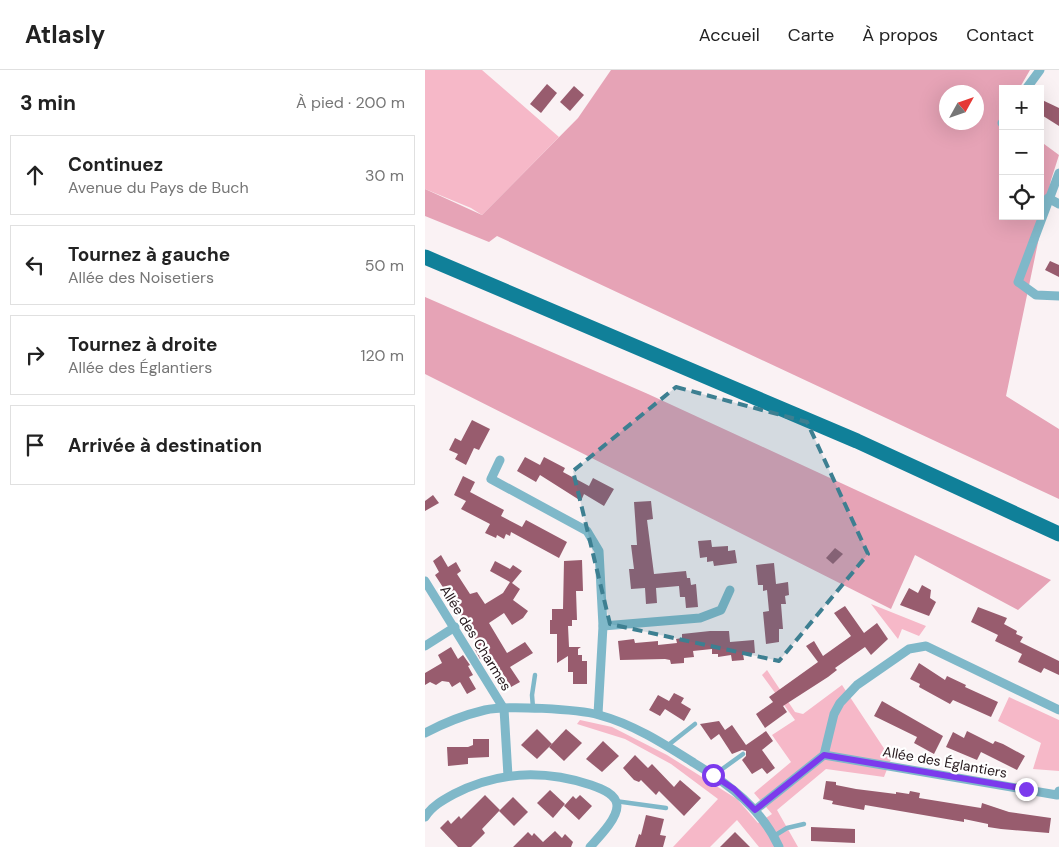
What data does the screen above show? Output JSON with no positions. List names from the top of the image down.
{
  "streets": {
    "street": ["Allée des Charmes", "Allée des Églantiers"]
  },
  "north": "top right",
  "page": {
    "header": "Atlasly",
    "nav": [
      "Accueil",
      "Carte",
      "À propos",
      "Contact"
    ],
    "heading": ["3 min", "À pied · 200 m"],
    "map_buttons": ["+", "−"],
    "list": [
      ["Continuez", "Avenue du Pays de Buch", "30 m"],
      ["Tournez à gauche", "Allée des Noisetiers", "50 m"],
      ["Tournez à droite", "Allée des Églantiers", "120 m"],
      "Arrivée à destination"
    ]
  }
}
